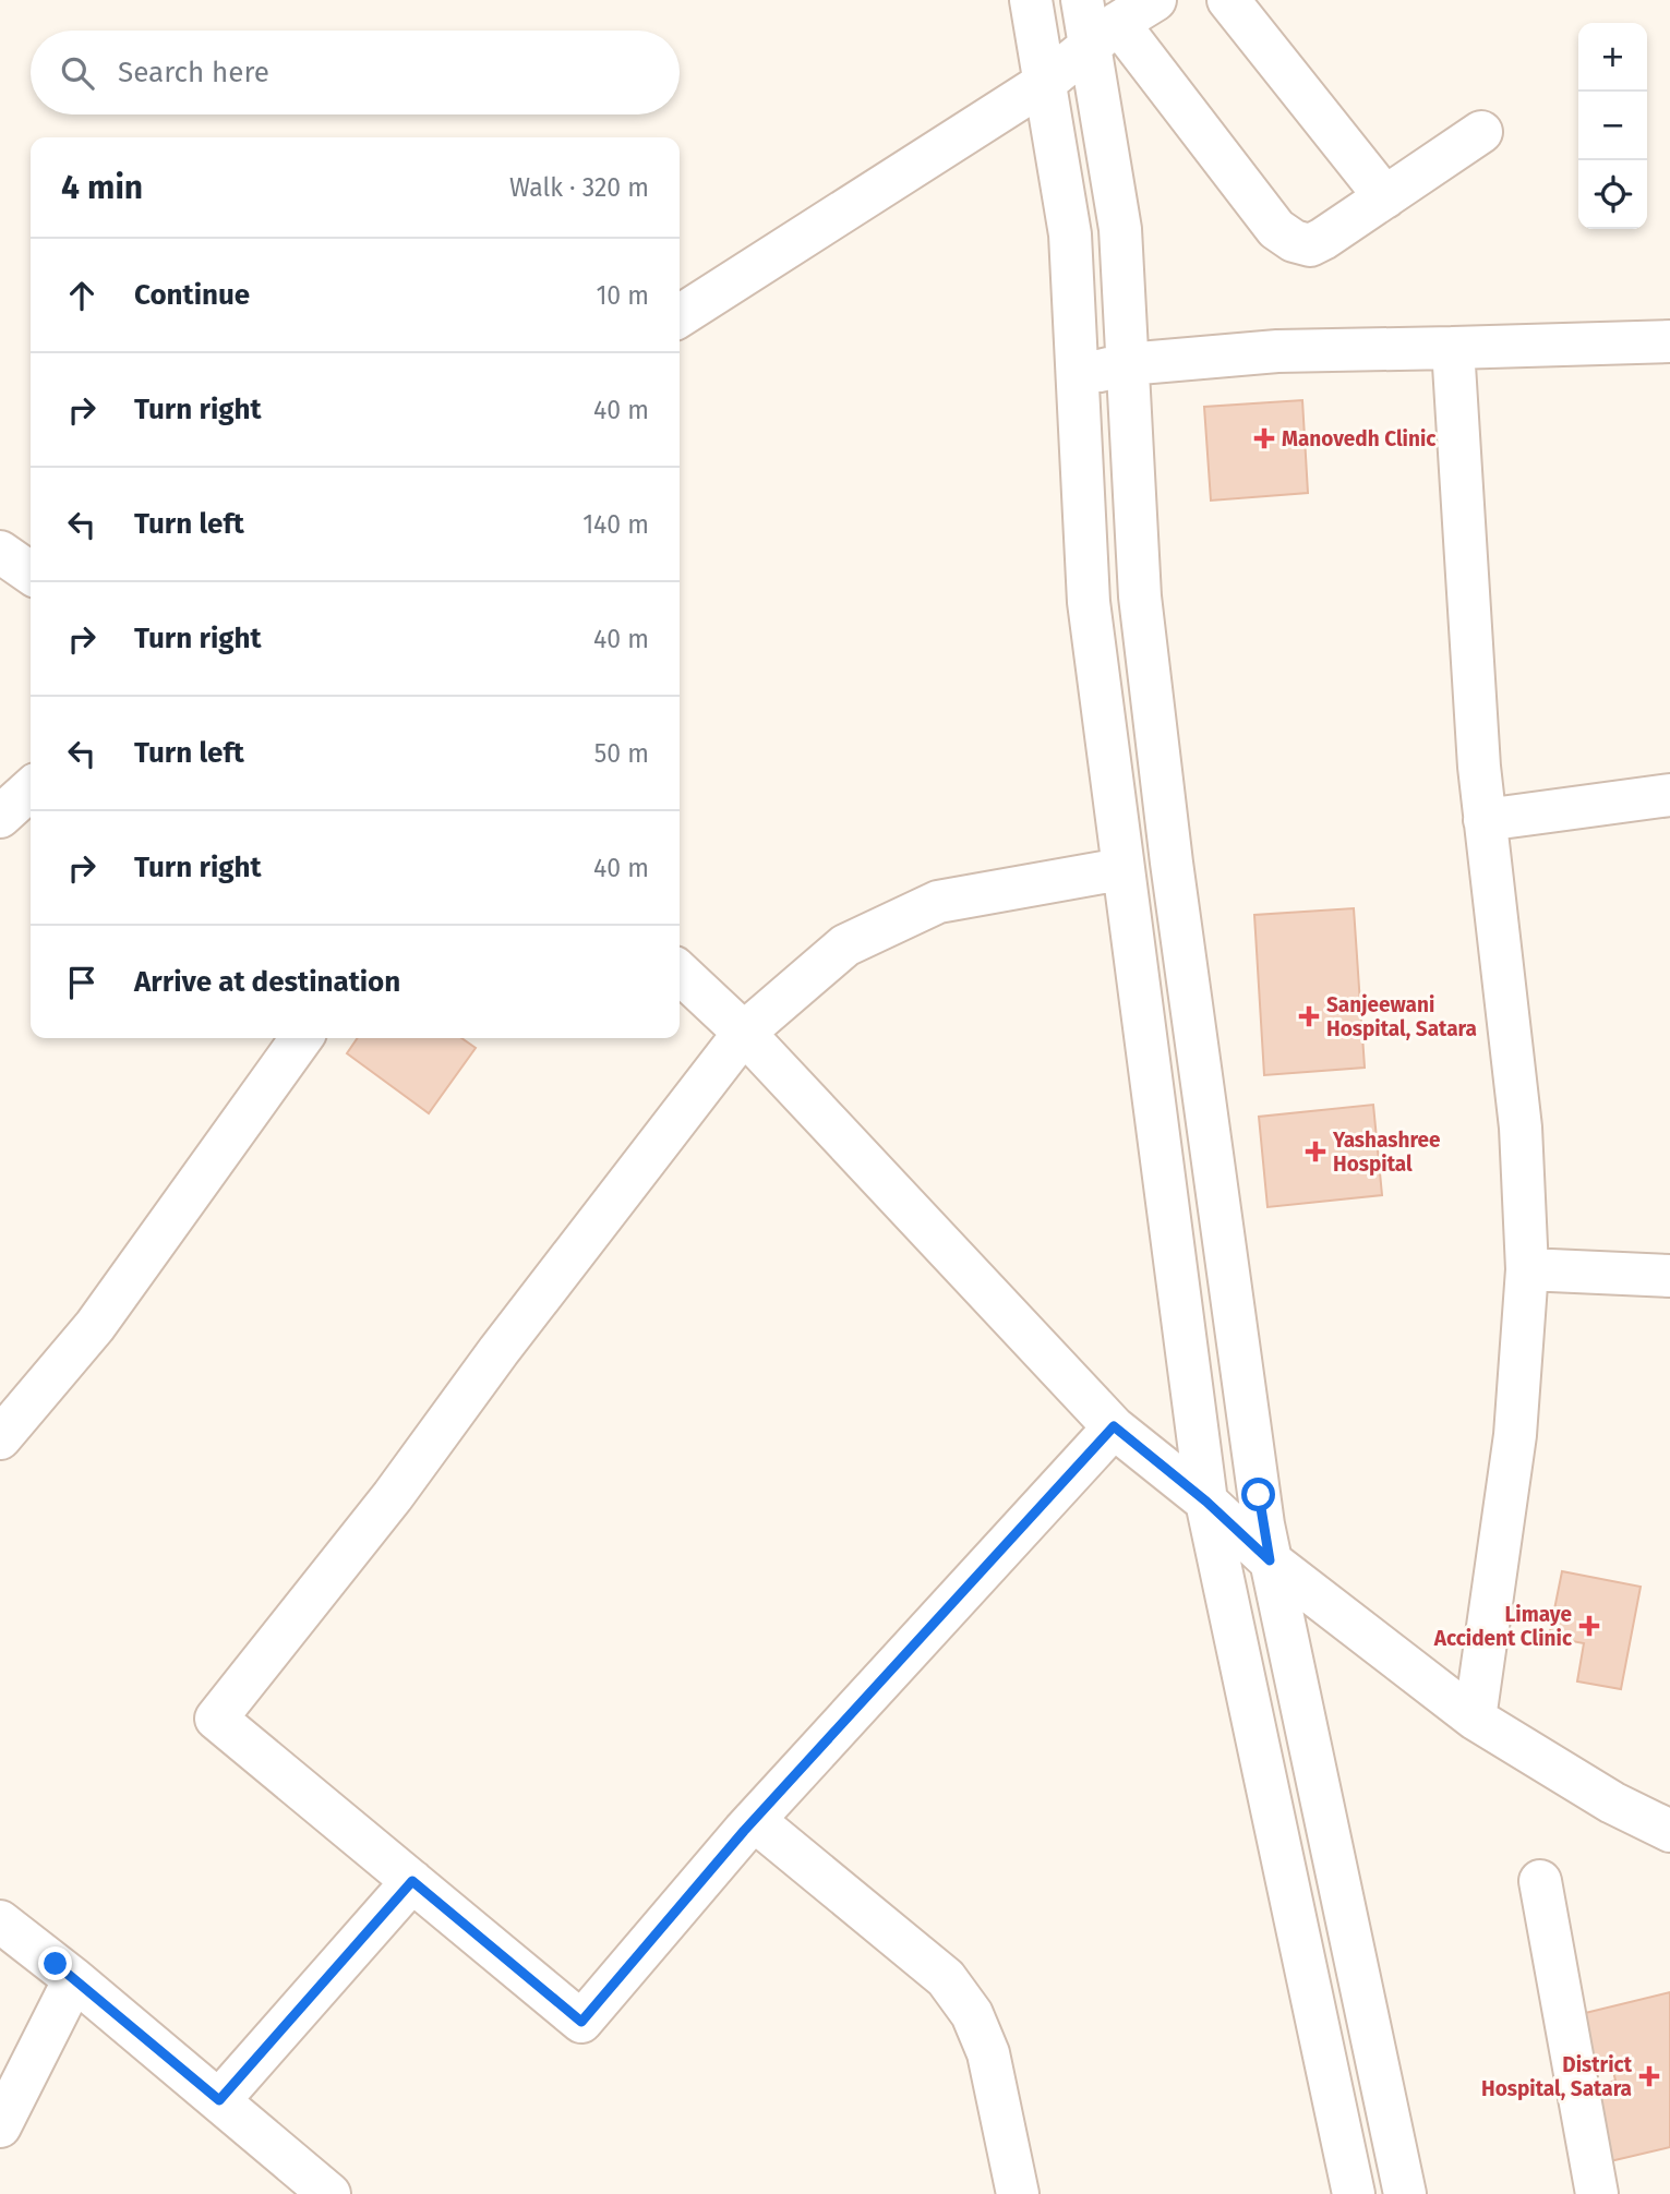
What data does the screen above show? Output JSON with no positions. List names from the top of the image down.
{
  "places": {
    "health": [
      "Manovedh Clinic",
      "Sanjeewani Hospital, Satara",
      "Yashashree Hospital",
      "Limaye Accident Clinic",
      "District Hospital, Satara"
    ]
  },
  "page": {
    "map_buttons": ["+", "−"],
    "search": "Search here",
    "heading": ["4 min", "Walk · 320 m"],
    "list": [
      ["Continue", "10 m"],
      ["Turn right", "40 m"],
      ["Turn left", "140 m"],
      ["Turn right", "40 m"],
      ["Turn left", "50 m"],
      ["Turn right", "40 m"],
      "Arrive at destination"
    ]
  }
}
